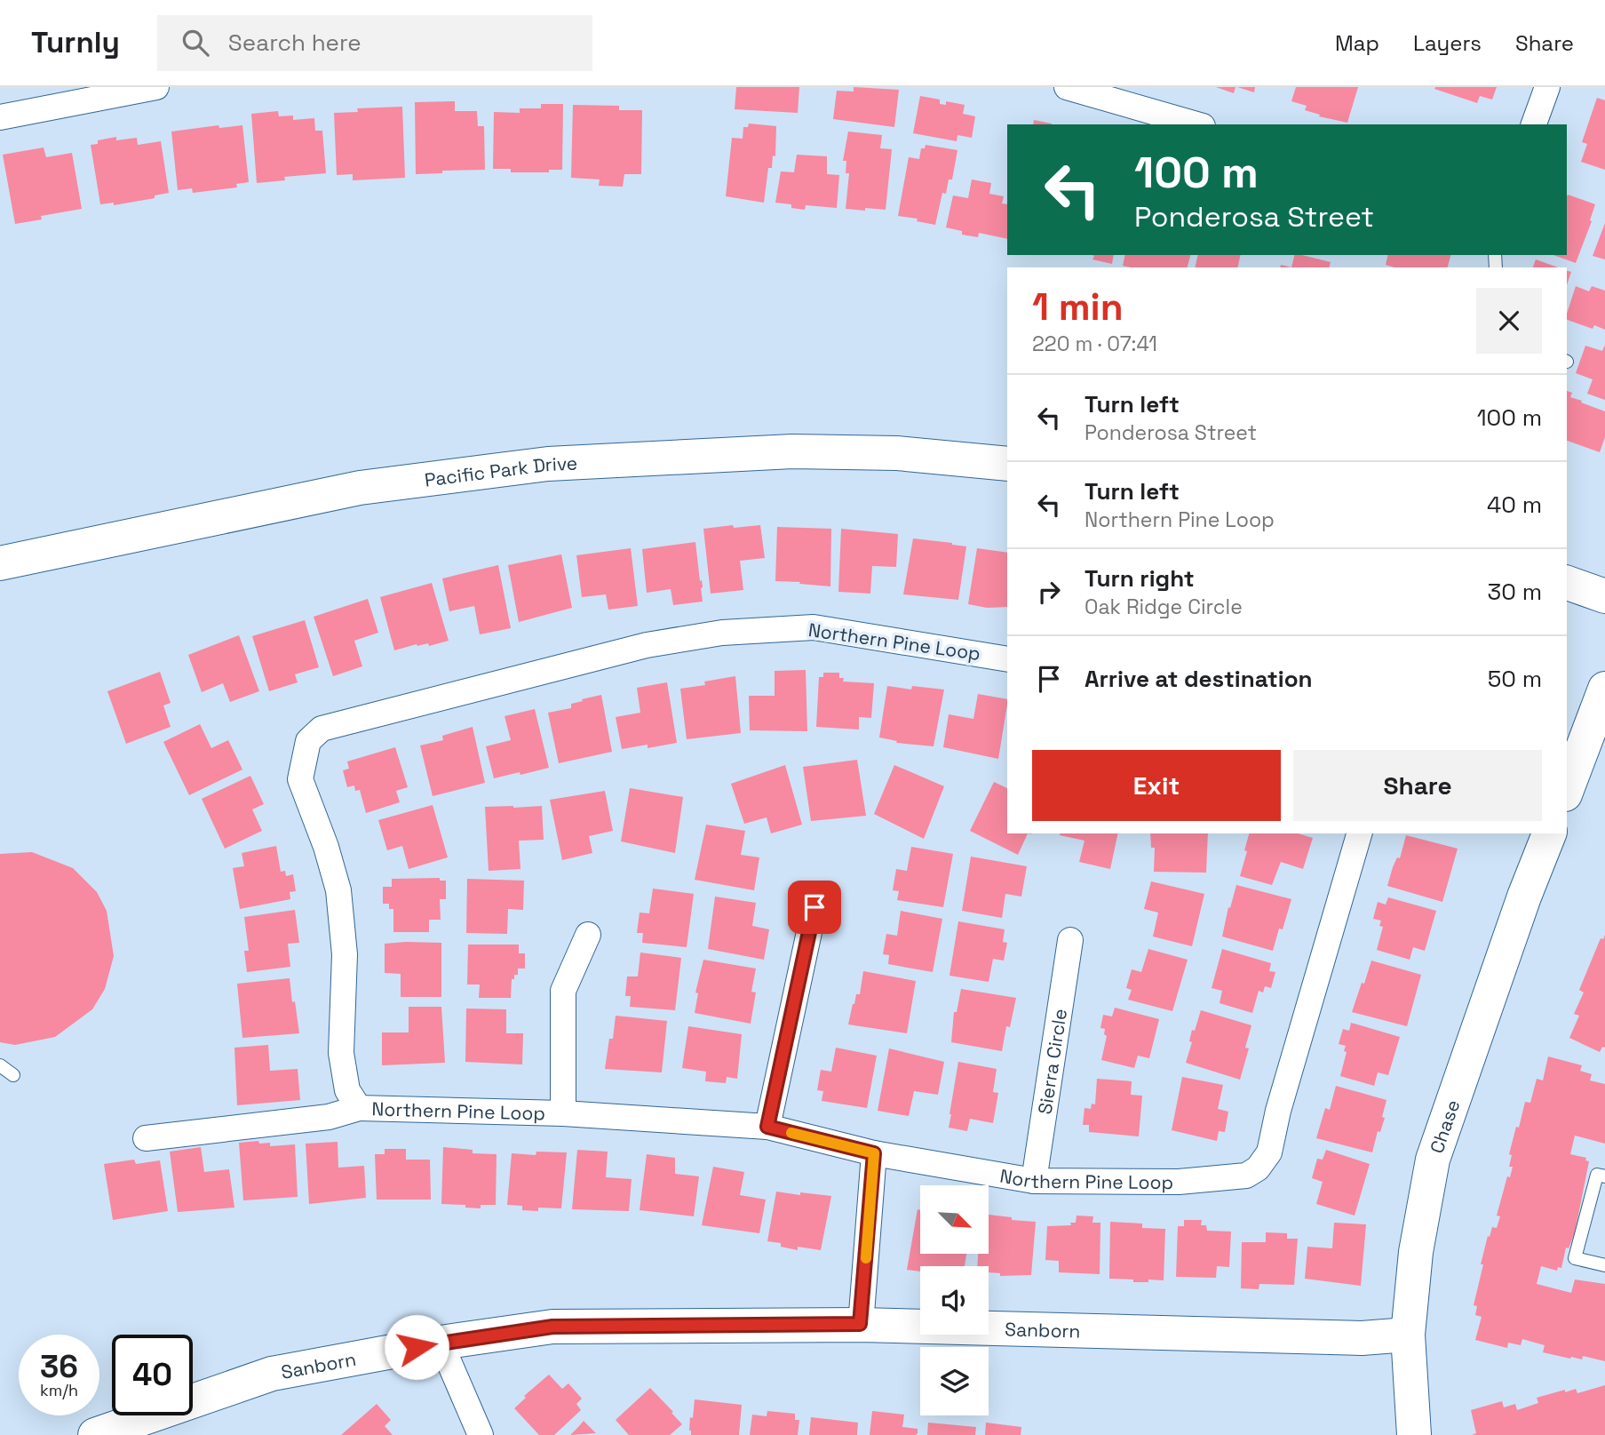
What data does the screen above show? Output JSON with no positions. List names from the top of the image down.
{
  "streets": {
    "street": [
      "Pacific Park Drive",
      "Northern Pine Loop",
      "Sierra Circle",
      "Chase",
      "Sanborn"
    ]
  },
  "crossings": [
    ["Northern Pine Loop", "Sierra Circle"],
    ["Chase", "Sanborn"]
  ],
  "north": "bottom right",
  "page": {
    "header": "Turnly",
    "search": "Search here",
    "nav": ["Map", "Layers", "Share"],
    "turn": ["100 m", "Ponderosa Street"],
    "heading": ["1 min", "220 m · 07:41"],
    "list": [
      {
        "name": "Turn left",
        "note": "Ponderosa Street",
        "value": "100 m"
      },
      {
        "name": "Turn left",
        "note": "Northern Pine Loop",
        "value": "40 m"
      },
      {
        "name": "Turn right",
        "note": "Oak Ridge Circle",
        "value": "30 m"
      },
      {
        "name": "Arrive at destination",
        "value": "50 m"
      }
    ],
    "buttons": ["Exit", "Share"],
    "speed": "36 km/h",
    "limit": "40"
  }
}
